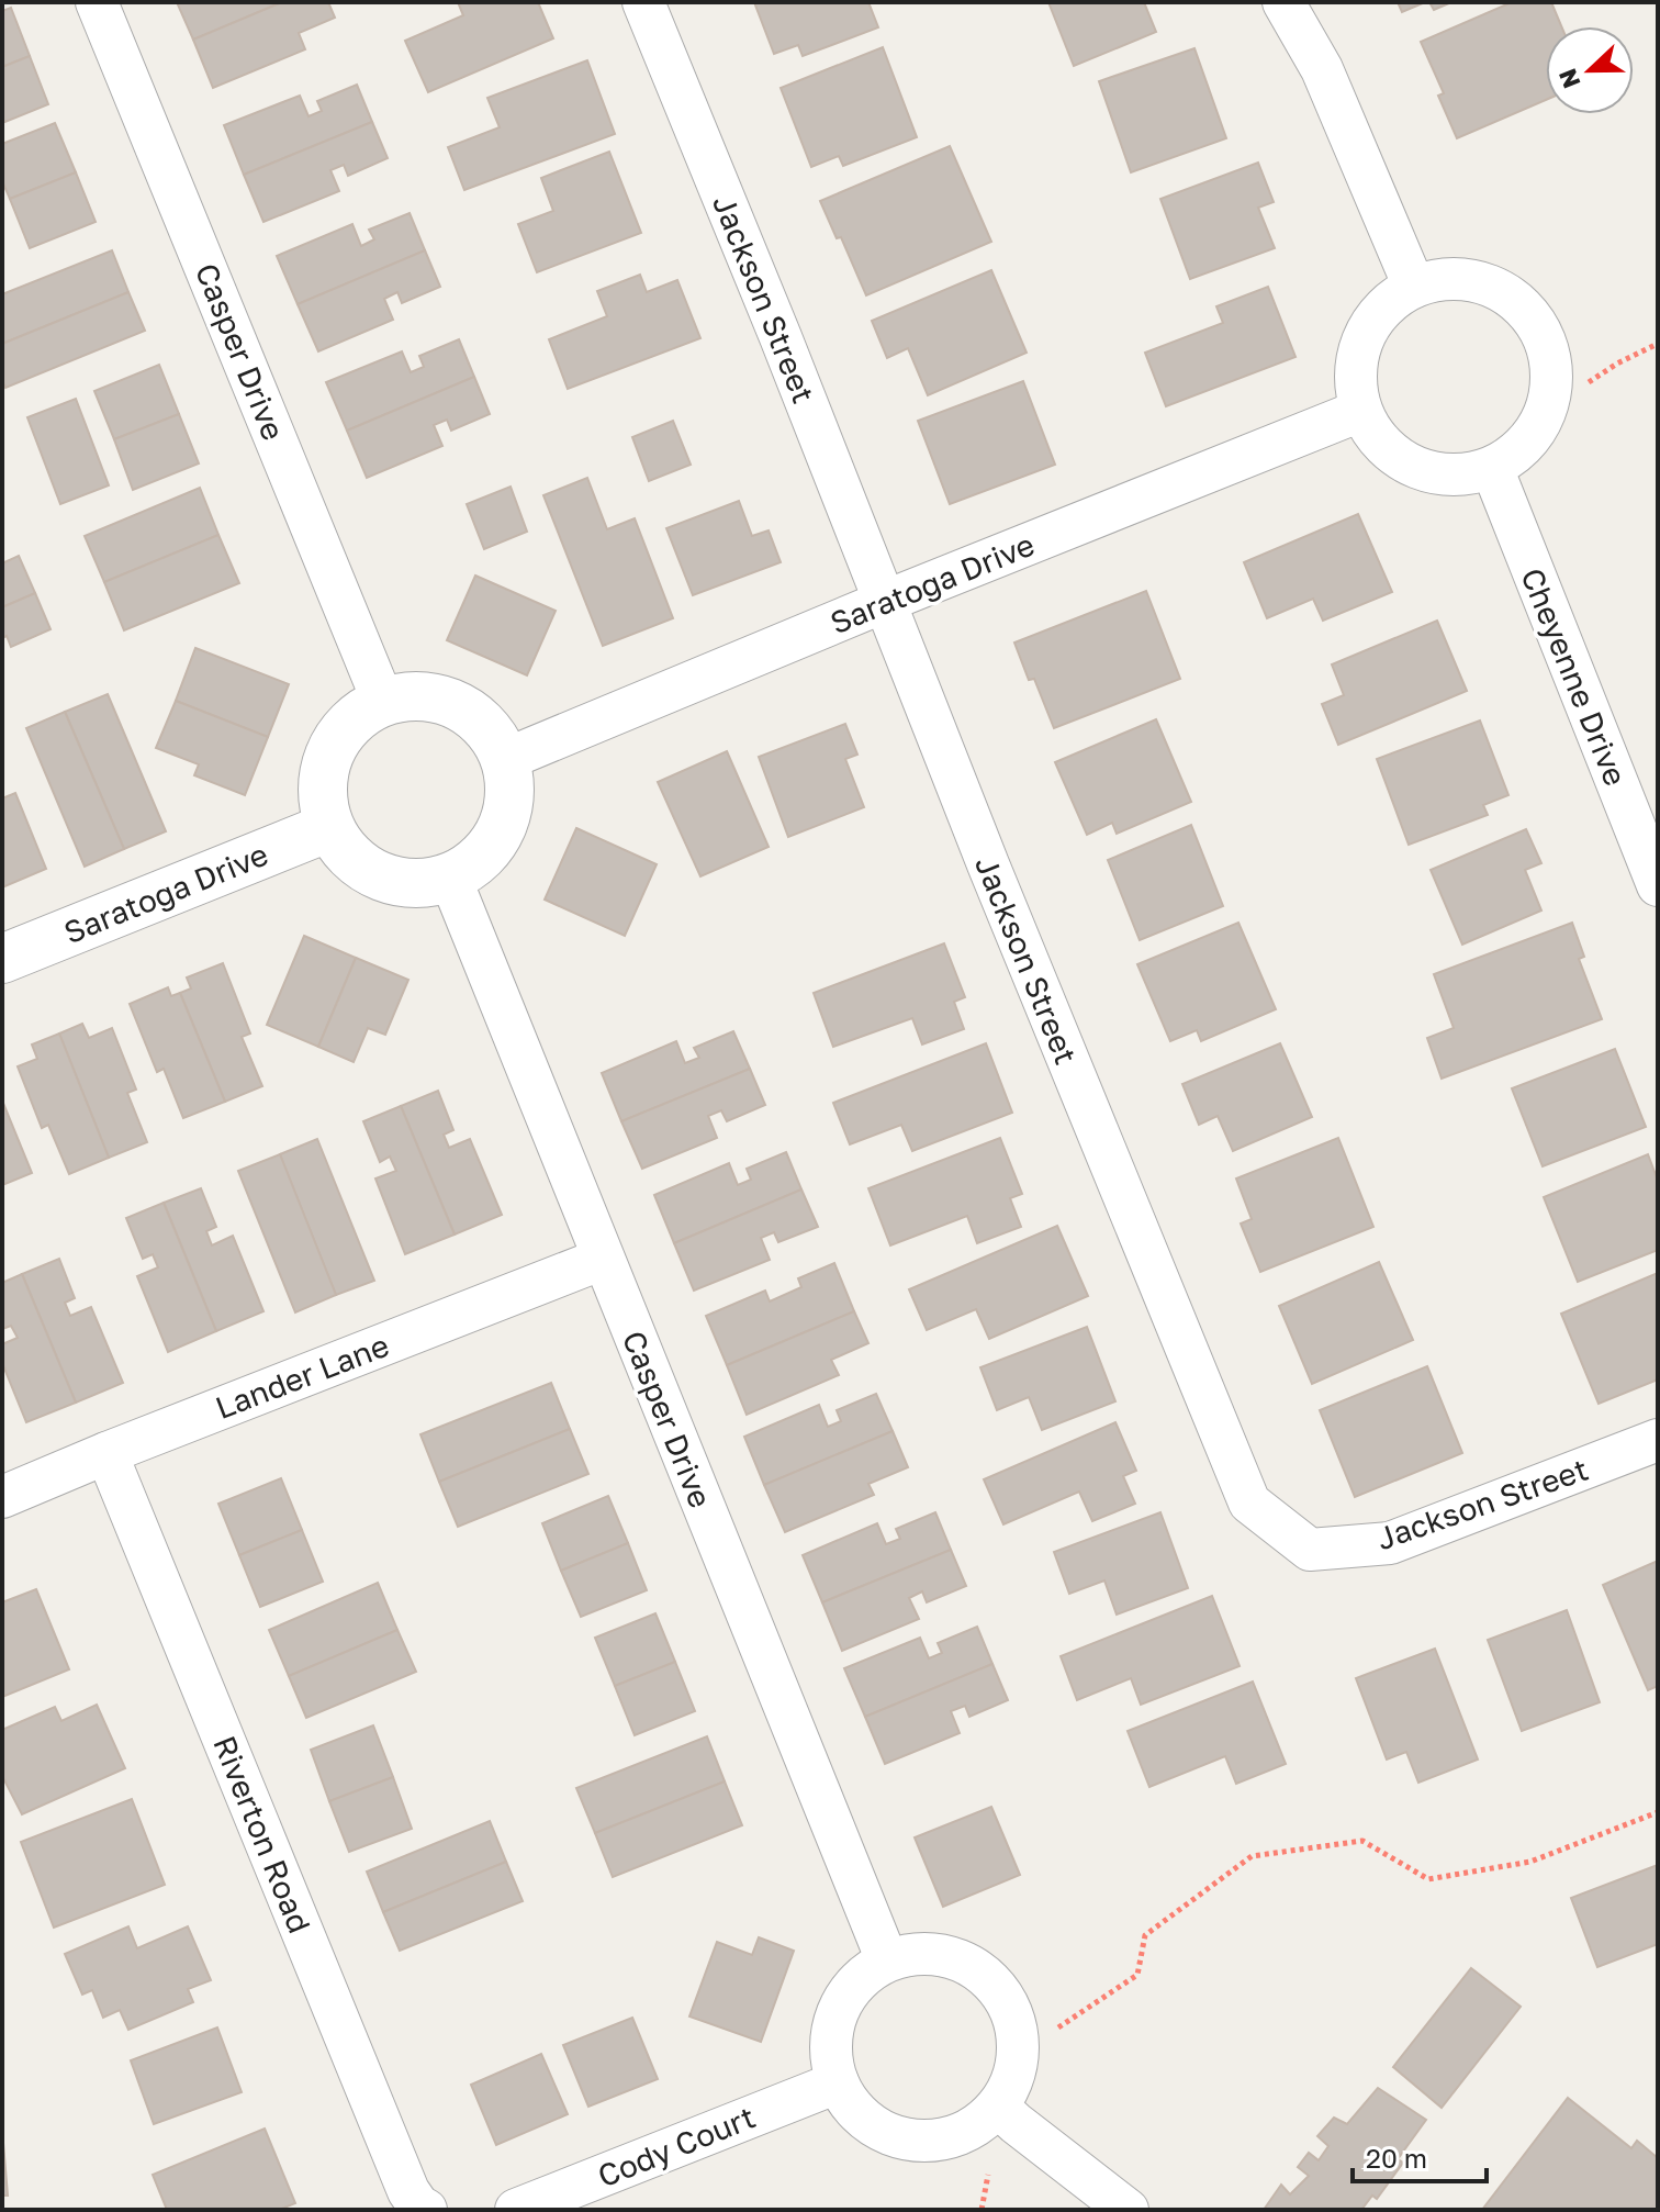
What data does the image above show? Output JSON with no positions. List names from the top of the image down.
{
  "streets": {
    "street": [
      "Jackson Street",
      "Casper Drive",
      "Saratoga Drive",
      "Cheyenne Drive",
      "Lander Lane",
      "Riverton Road",
      "Cody Court"
    ]
  },
  "crossings": [
    ["Jackson Street", "Saratoga Drive"],
    ["Casper Drive", "Saratoga Drive"],
    ["Casper Drive", "Lander Lane"],
    ["Casper Drive", "Cody Court"],
    ["Saratoga Drive", "Cheyenne Drive"],
    ["Lander Lane", "Riverton Road"]
  ],
  "scale_bar": "20 m",
  "north": "left"
}
